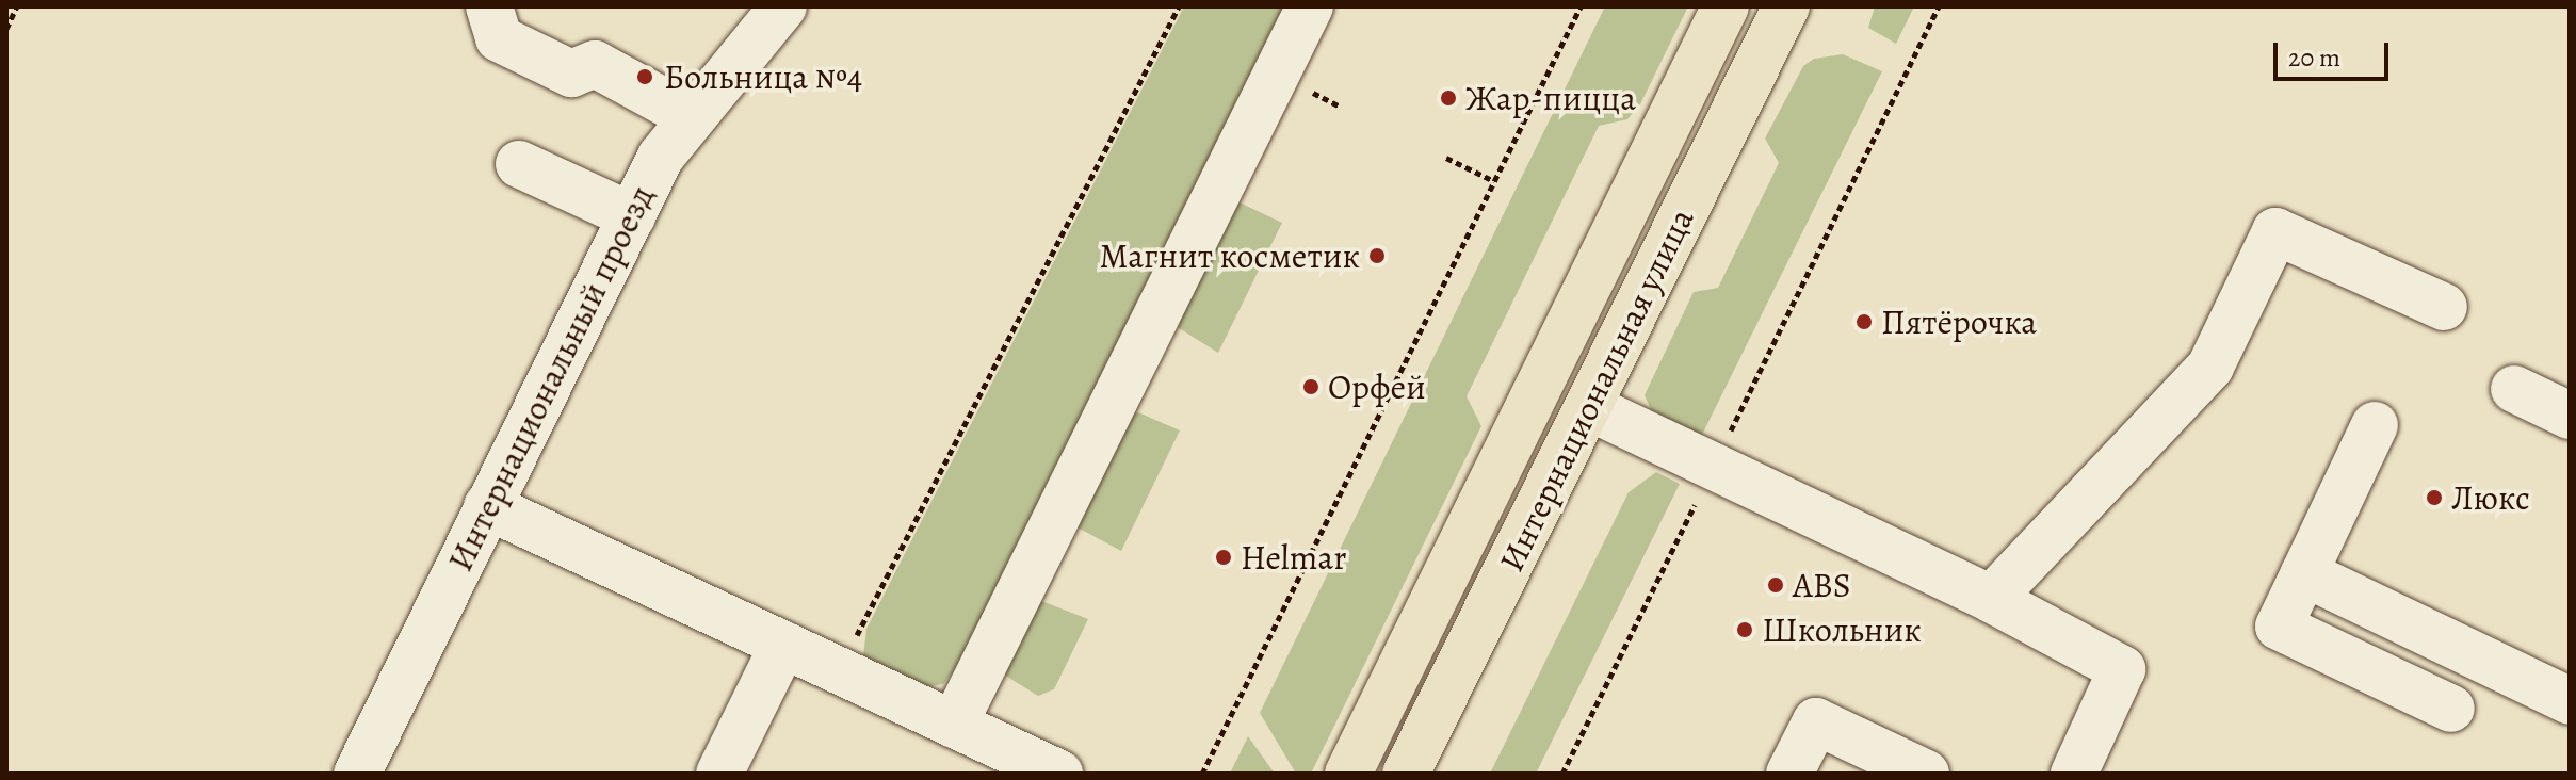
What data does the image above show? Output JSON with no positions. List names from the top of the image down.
{
  "streets": {
    "main road": ["Интернациональная улица"],
    "street": ["Интернациональный проезд"]
  },
  "places": [
    "Больница №4",
    "Жар-пицца",
    "Магнит косметик",
    "Пятёрочка",
    "Орфей",
    "Люкс",
    "Helmar",
    "ABS",
    "Школьник"
  ],
  "scale_bar": "20 m"
}
